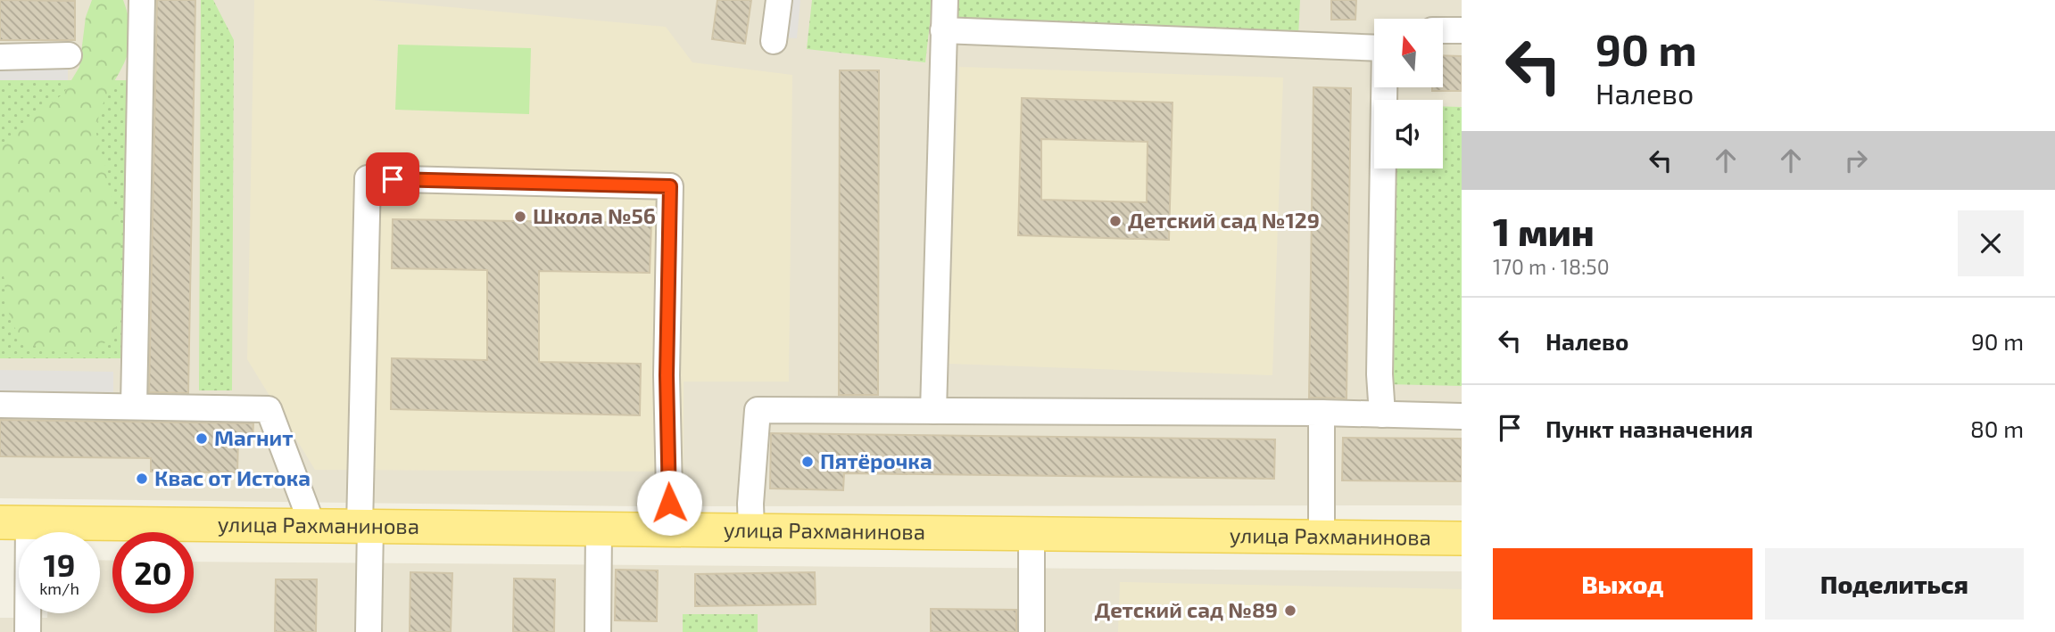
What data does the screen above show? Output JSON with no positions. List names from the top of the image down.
{
  "streets": {
    "main road": ["улица Рахманинова"]
  },
  "places": [
    "Школа №56",
    "Детский сад №129",
    "Магнит",
    "Пятёрочка",
    "Квас от Истока",
    "Детский сад №89"
  ],
  "north": "top",
  "page": {
    "turn": ["90 m", "Налево"],
    "heading": ["1 мин", "170 m · 18:50"],
    "list": [
      {
        "name": "Налево",
        "value": "90 m"
      },
      {
        "name": "Пункт назначения",
        "value": "80 m"
      }
    ],
    "speed": "19 km/h",
    "limit": "20",
    "buttons": ["Выход", "Поделиться"]
  }
}
